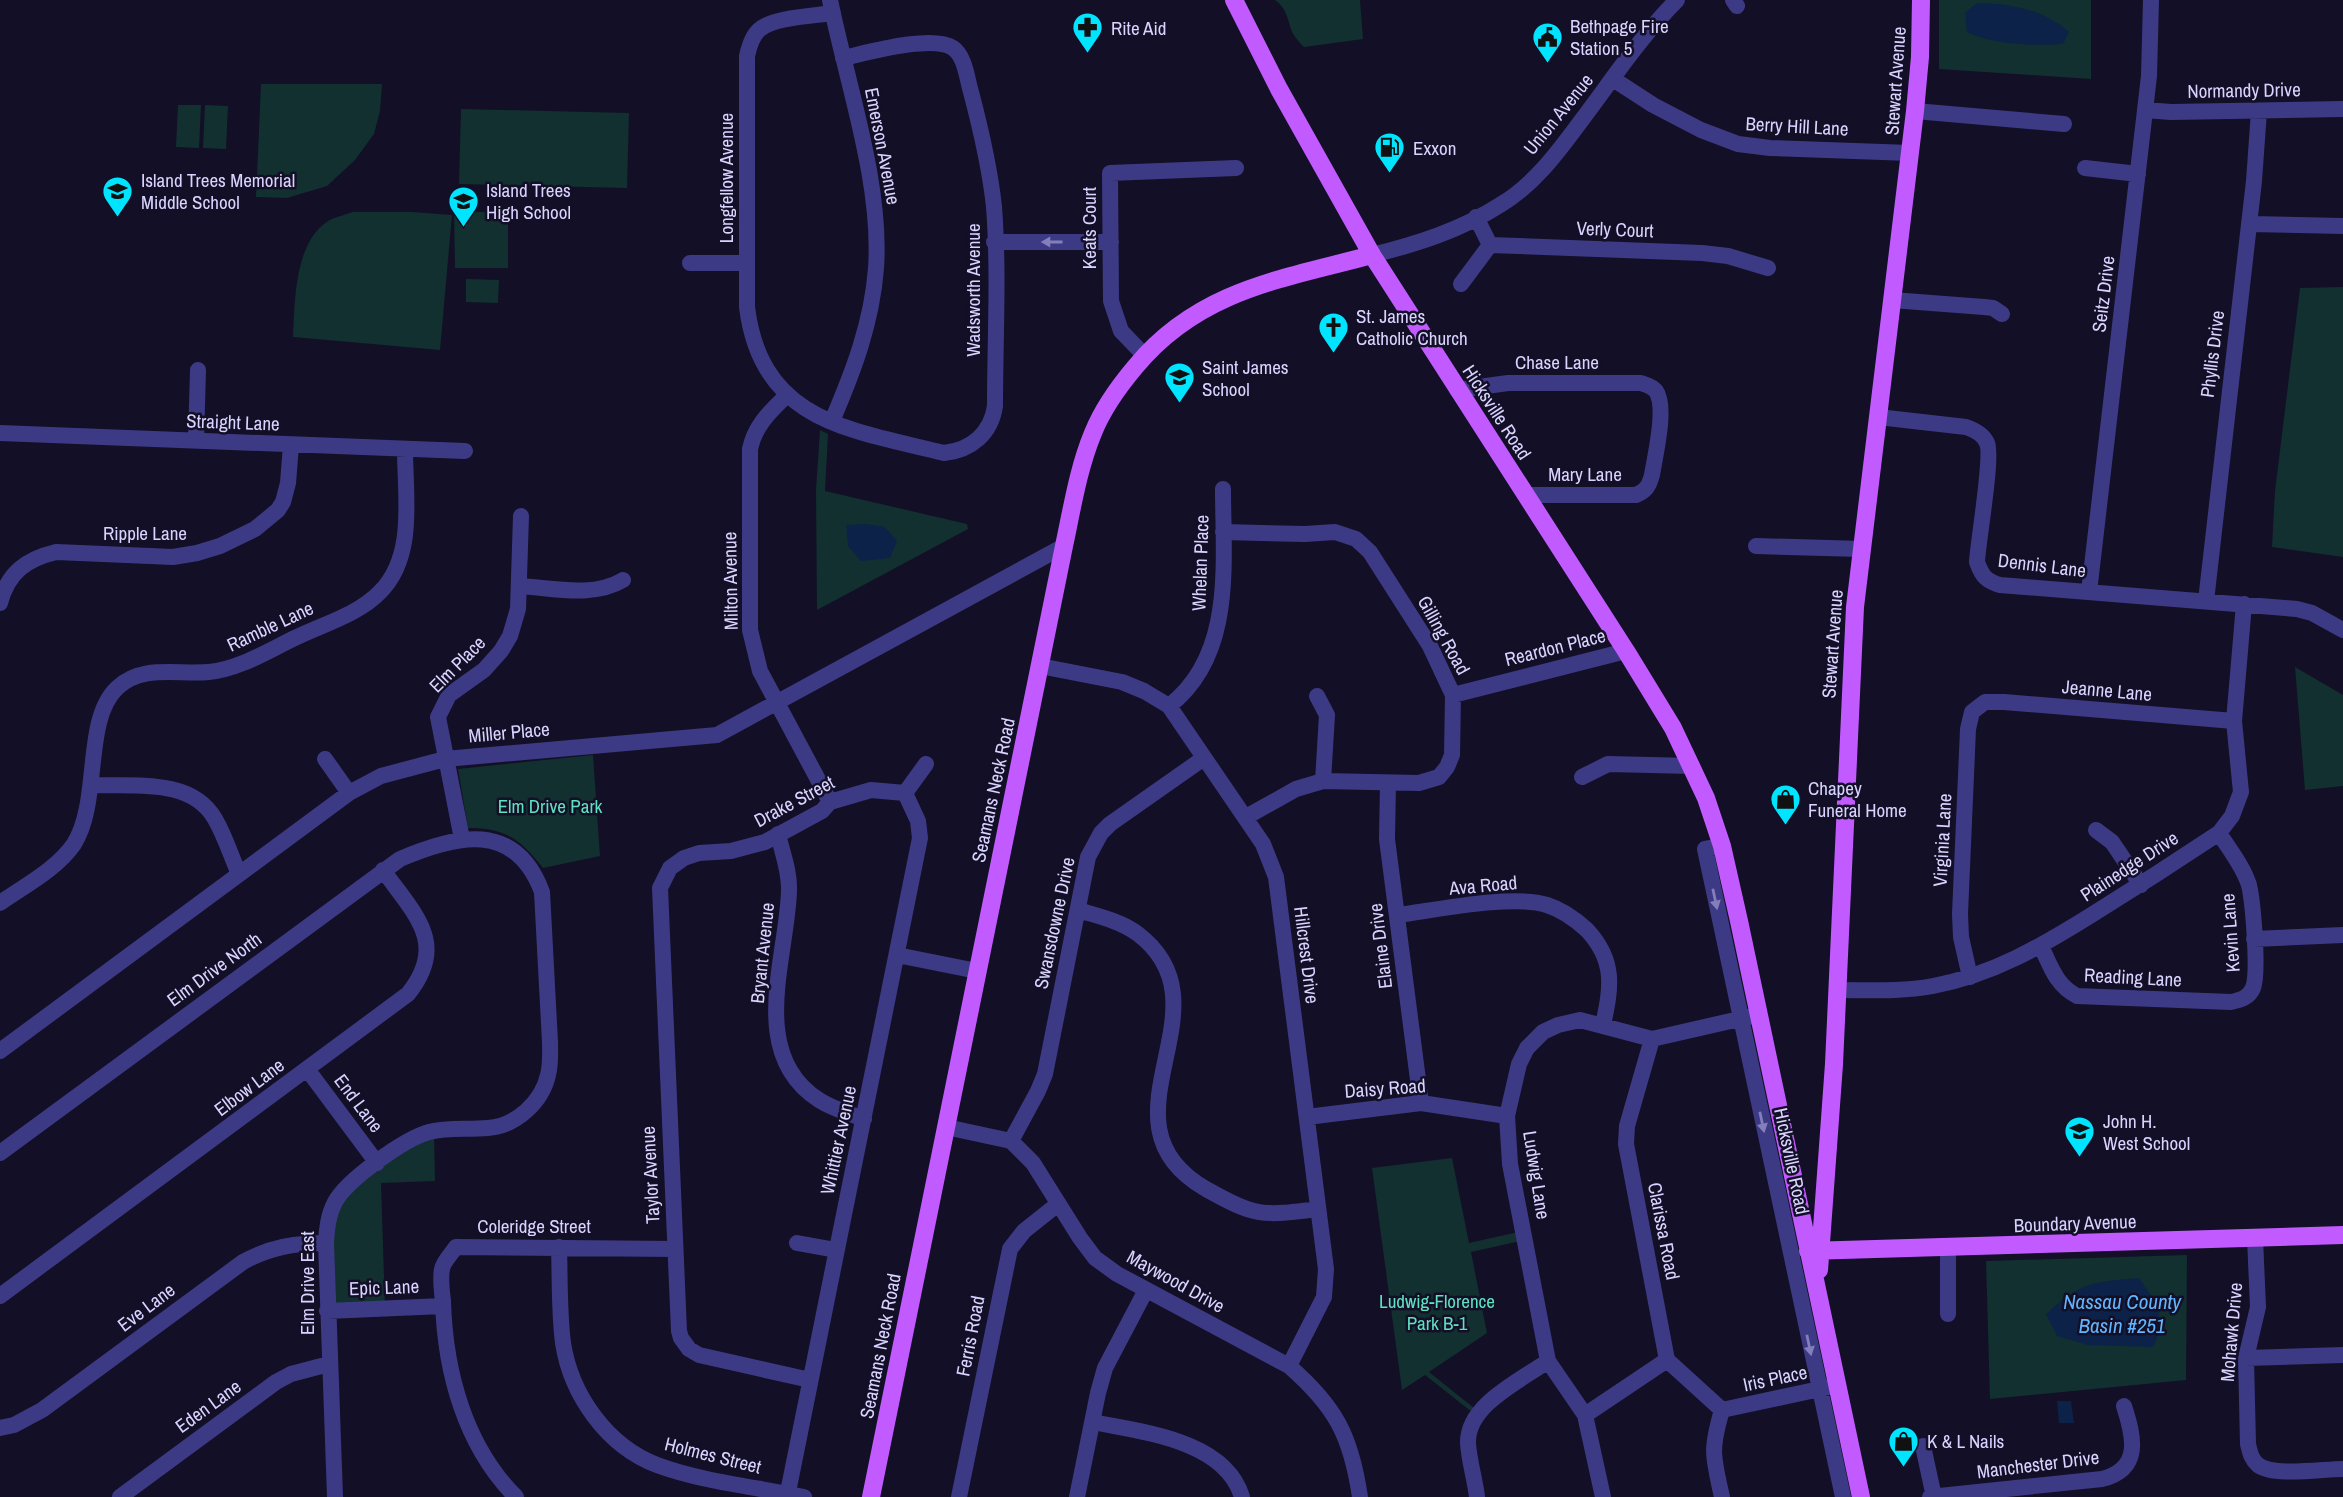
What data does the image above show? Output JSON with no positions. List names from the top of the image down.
{
  "streets": {
    "main road": [
      "Stewart Avenue",
      "Hicksville Road",
      "Seamans Neck Road",
      "Boundary Avenue"
    ],
    "street": [
      "Normandy Drive",
      "Union Avenue",
      "Berry Hill Lane",
      "Emerson Avenue",
      "Longfellow Avenue",
      "Keats Court",
      "Verly Court",
      "Wadsworth Avenue",
      "Seitz Drive",
      "Phyllis Drive",
      "Chase Lane",
      "Straight Lane",
      "Mary Lane",
      "Ripple Lane",
      "Whelan Place",
      "Dennis Lane",
      "Milton Avenue",
      "Ramble Lane",
      "Gilling Road",
      "Reardon Place",
      "Elm Place",
      "Jeanne Lane",
      "Miller Place",
      "Drake Street",
      "Virginia Lane",
      "Plainedge Drive",
      "Ava Road",
      "Swansdowne Drive",
      "Kevin Lane",
      "Elaine Drive",
      "Bryant Avenue",
      "Hillcrest Drive",
      "Elm Drive North",
      "Reading Lane",
      "Elbow Lane",
      "Daisy Road",
      "End Lane",
      "Whittier Avenue",
      "Taylor Avenue",
      "Ludwig Lane",
      "Coleridge Street",
      "Clarissa Road",
      "Maywood Drive",
      "Elm Drive East",
      "Epic Lane",
      "Eve Lane",
      "Mohawk Drive",
      "Ferris Road",
      "Iris Place",
      "Eden Lane",
      "Holmes Street",
      "Manchester Drive"
    ]
  },
  "crossings": [
    ["Stewart Avenue", "Berry Hill Lane"],
    ["Stewart Avenue", "Hicksville Road"],
    ["Stewart Avenue", "Dennis Lane"],
    ["Stewart Avenue", "Plainedge Drive"],
    ["Stewart Avenue", "Boundary Avenue"],
    ["Normandy Drive", "Seitz Drive"],
    ["Normandy Drive", "Phyllis Drive"],
    ["Union Avenue", "Berry Hill Lane"],
    ["Union Avenue", "Hicksville Road"],
    ["Union Avenue", "Seamans Neck Road"],
    ["Emerson Avenue", "Longfellow Avenue"],
    ["Emerson Avenue", "Wadsworth Avenue"],
    ["Longfellow Avenue", "Wadsworth Avenue"],
    ["Longfellow Avenue", "Milton Avenue"],
    ["Keats Court", "Seamans Neck Road"],
    ["Wadsworth Avenue", "Milton Avenue"],
    ["Seitz Drive", "Dennis Lane"],
    ["Phyllis Drive", "Dennis Lane"],
    ["Chase Lane", "Hicksville Road"],
    ["Chase Lane", "Mary Lane"],
    ["Hicksville Road", "Mary Lane"],
    ["Hicksville Road", "Reardon Place"],
    ["Hicksville Road", "Seamans Neck Road"],
    ["Hicksville Road", "Ludwig Lane"],
    ["Hicksville Road", "Boundary Avenue"],
    ["Hicksville Road", "Iris Place"],
    ["Straight Lane", "Ripple Lane"],
    ["Straight Lane", "Ramble Lane"],
    ["Whelan Place", "Gilling Road"],
    ["Whelan Place", "Hillcrest Drive"],
    ["Dennis Lane", "Plainedge Drive"],
    ["Milton Avenue", "Miller Place"],
    ["Milton Avenue", "Drake Street"],
    ["Gilling Road", "Reardon Place"],
    ["Gilling Road", "Elaine Drive"],
    ["Gilling Road", "Hillcrest Drive"],
    ["Elm Place", "Miller Place"],
    ["Jeanne Lane", "Virginia Lane"],
    ["Jeanne Lane", "Plainedge Drive"],
    ["Miller Place", "Seamans Neck Road"],
    ["Seamans Neck Road", "Hillcrest Drive"],
    ["Drake Street", "Bryant Avenue"],
    ["Drake Street", "Whittier Avenue"],
    ["Drake Street", "Taylor Avenue"],
    ["Virginia Lane", "Plainedge Drive"],
    ["Plainedge Drive", "Kevin Lane"],
    ["Plainedge Drive", "Reading Lane"],
    ["Ava Road", "Elaine Drive"],
    ["Ava Road", "Ludwig Lane"],
    ["Swansdowne Drive", "Hillcrest Drive"],
    ["Swansdowne Drive", "Maywood Drive"],
    ["Kevin Lane", "Reading Lane"],
    ["Elaine Drive", "Daisy Road"],
    ["Bryant Avenue", "Whittier Avenue"],
    ["Hillcrest Drive", "Daisy Road"],
    ["Hillcrest Drive", "Maywood Drive"],
    ["Elm Drive North", "Elbow Lane"],
    ["Elm Drive North", "Elm Drive East"],
    ["Elbow Lane", "End Lane"],
    ["Daisy Road", "Ludwig Lane"],
    ["End Lane", "Elm Drive East"],
    ["Whittier Avenue", "Taylor Avenue"],
    ["Whittier Avenue", "Holmes Street"],
    ["Taylor Avenue", "Coleridge Street"],
    ["Ludwig Lane", "Clarissa Road"],
    ["Boundary Avenue", "Mohawk Drive"],
    ["Coleridge Street", "Epic Lane"],
    ["Coleridge Street", "Holmes Street"],
    ["Maywood Drive", "Ferris Road"],
    ["Elm Drive East", "Epic Lane"],
    ["Elm Drive East", "Eve Lane"],
    ["Elm Drive East", "Eden Lane"]
  ],
  "water": ["Nassau County Basin #251"],
  "parks": ["Elm Drive Park", "Ludwig-Florence Park B-1"],
  "places": {
    "pharmacy": ["Rite Aid"],
    "public building": ["Bethpage Fire Station 5"],
    "fuel station": ["Exxon"],
    "school or university": [
      "Island Trees Memorial Middle School",
      "Island Trees High School",
      "Saint James School",
      "John H. West School"
    ],
    "church": ["St. James Catholic Church"],
    "shop": ["Chapey Funeral Home", "K & L Nails"]
  }
}
